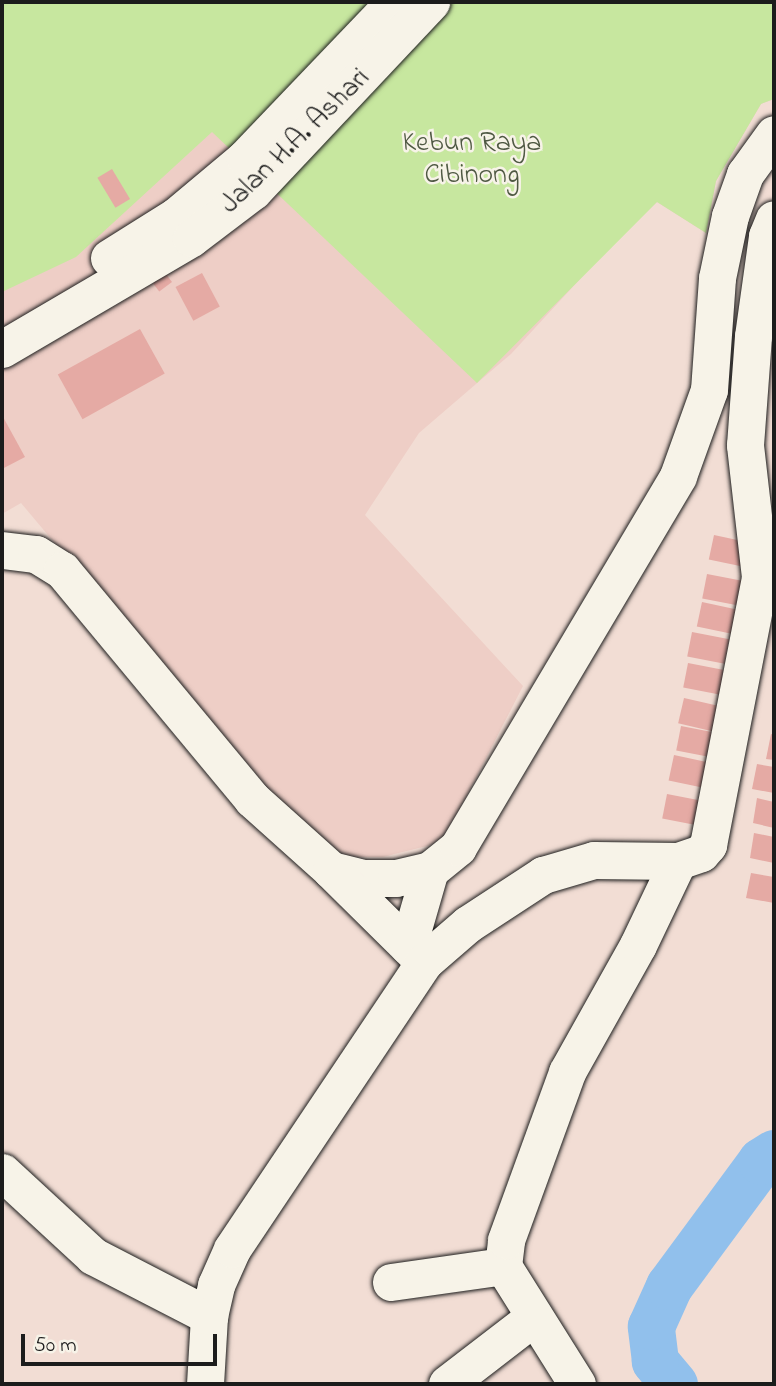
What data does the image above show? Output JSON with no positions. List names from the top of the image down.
{
  "streets": {
    "street": ["Jalan H.A. Ashari"]
  },
  "parks": ["Kebun Raya Cibinong"],
  "scale_bar": "50 m"
}
